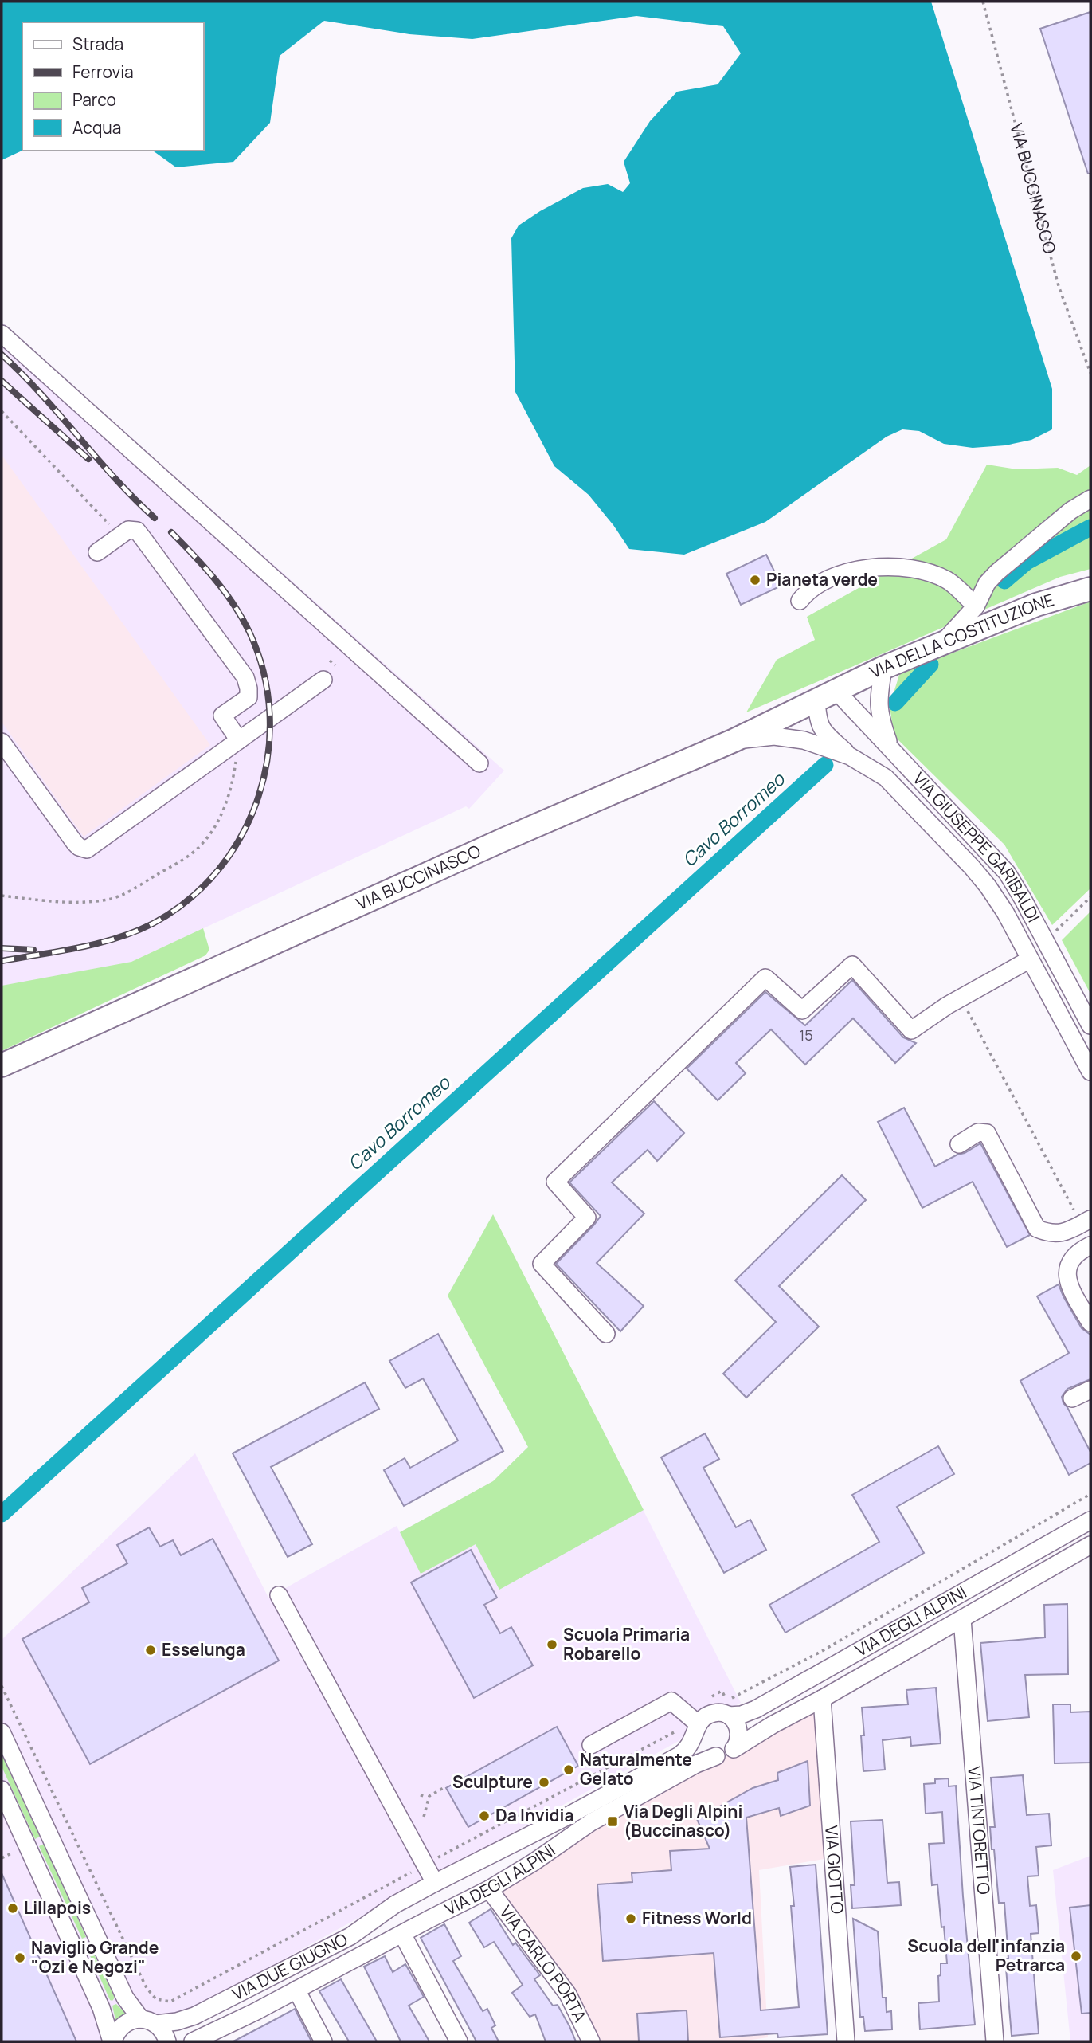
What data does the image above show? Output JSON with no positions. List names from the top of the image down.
{
  "streets": {
    "main road": ["VIA BUCCINASCO", "VIA DELLA COSTITUZIONE"],
    "street": [
      "VIA GIUSEPPE GARIBALDI",
      "VIA DEGLI ALPINI",
      "VIA TINTORETTO",
      "VIA GIOTTO",
      "VIA CARLO PORTA",
      "VIA DUE GIUGNO"
    ]
  },
  "crossings": [
    ["VIA BUCCINASCO", "VIA DELLA COSTITUZIONE"],
    ["VIA BUCCINASCO", "VIA GIUSEPPE GARIBALDI"],
    ["VIA DELLA COSTITUZIONE", "VIA GIUSEPPE GARIBALDI"],
    ["VIA DEGLI ALPINI", "VIA CARLO PORTA"],
    ["VIA DEGLI ALPINI", "VIA DUE GIUGNO"]
  ],
  "water": ["Cavo Borromeo"],
  "places": {
    "other": [
      "Pianeta verde",
      "Scuola Primaria Robarello",
      "Esselunga",
      "Naturalmente Gelato",
      "Sculpture",
      "Da Invidia",
      "Lillapois",
      "Fitness World",
      "Scuola dell'infanzia Petrarca",
      "Naviglio Grande \"Ozi e Negozi\""
    ],
    "transit": ["Via Degli Alpini (Buccinasco)"]
  },
  "house_numbers": ["15"],
  "legend": [
    "Strada",
    "Ferrovia",
    "Parco",
    "Acqua"
  ]
}
